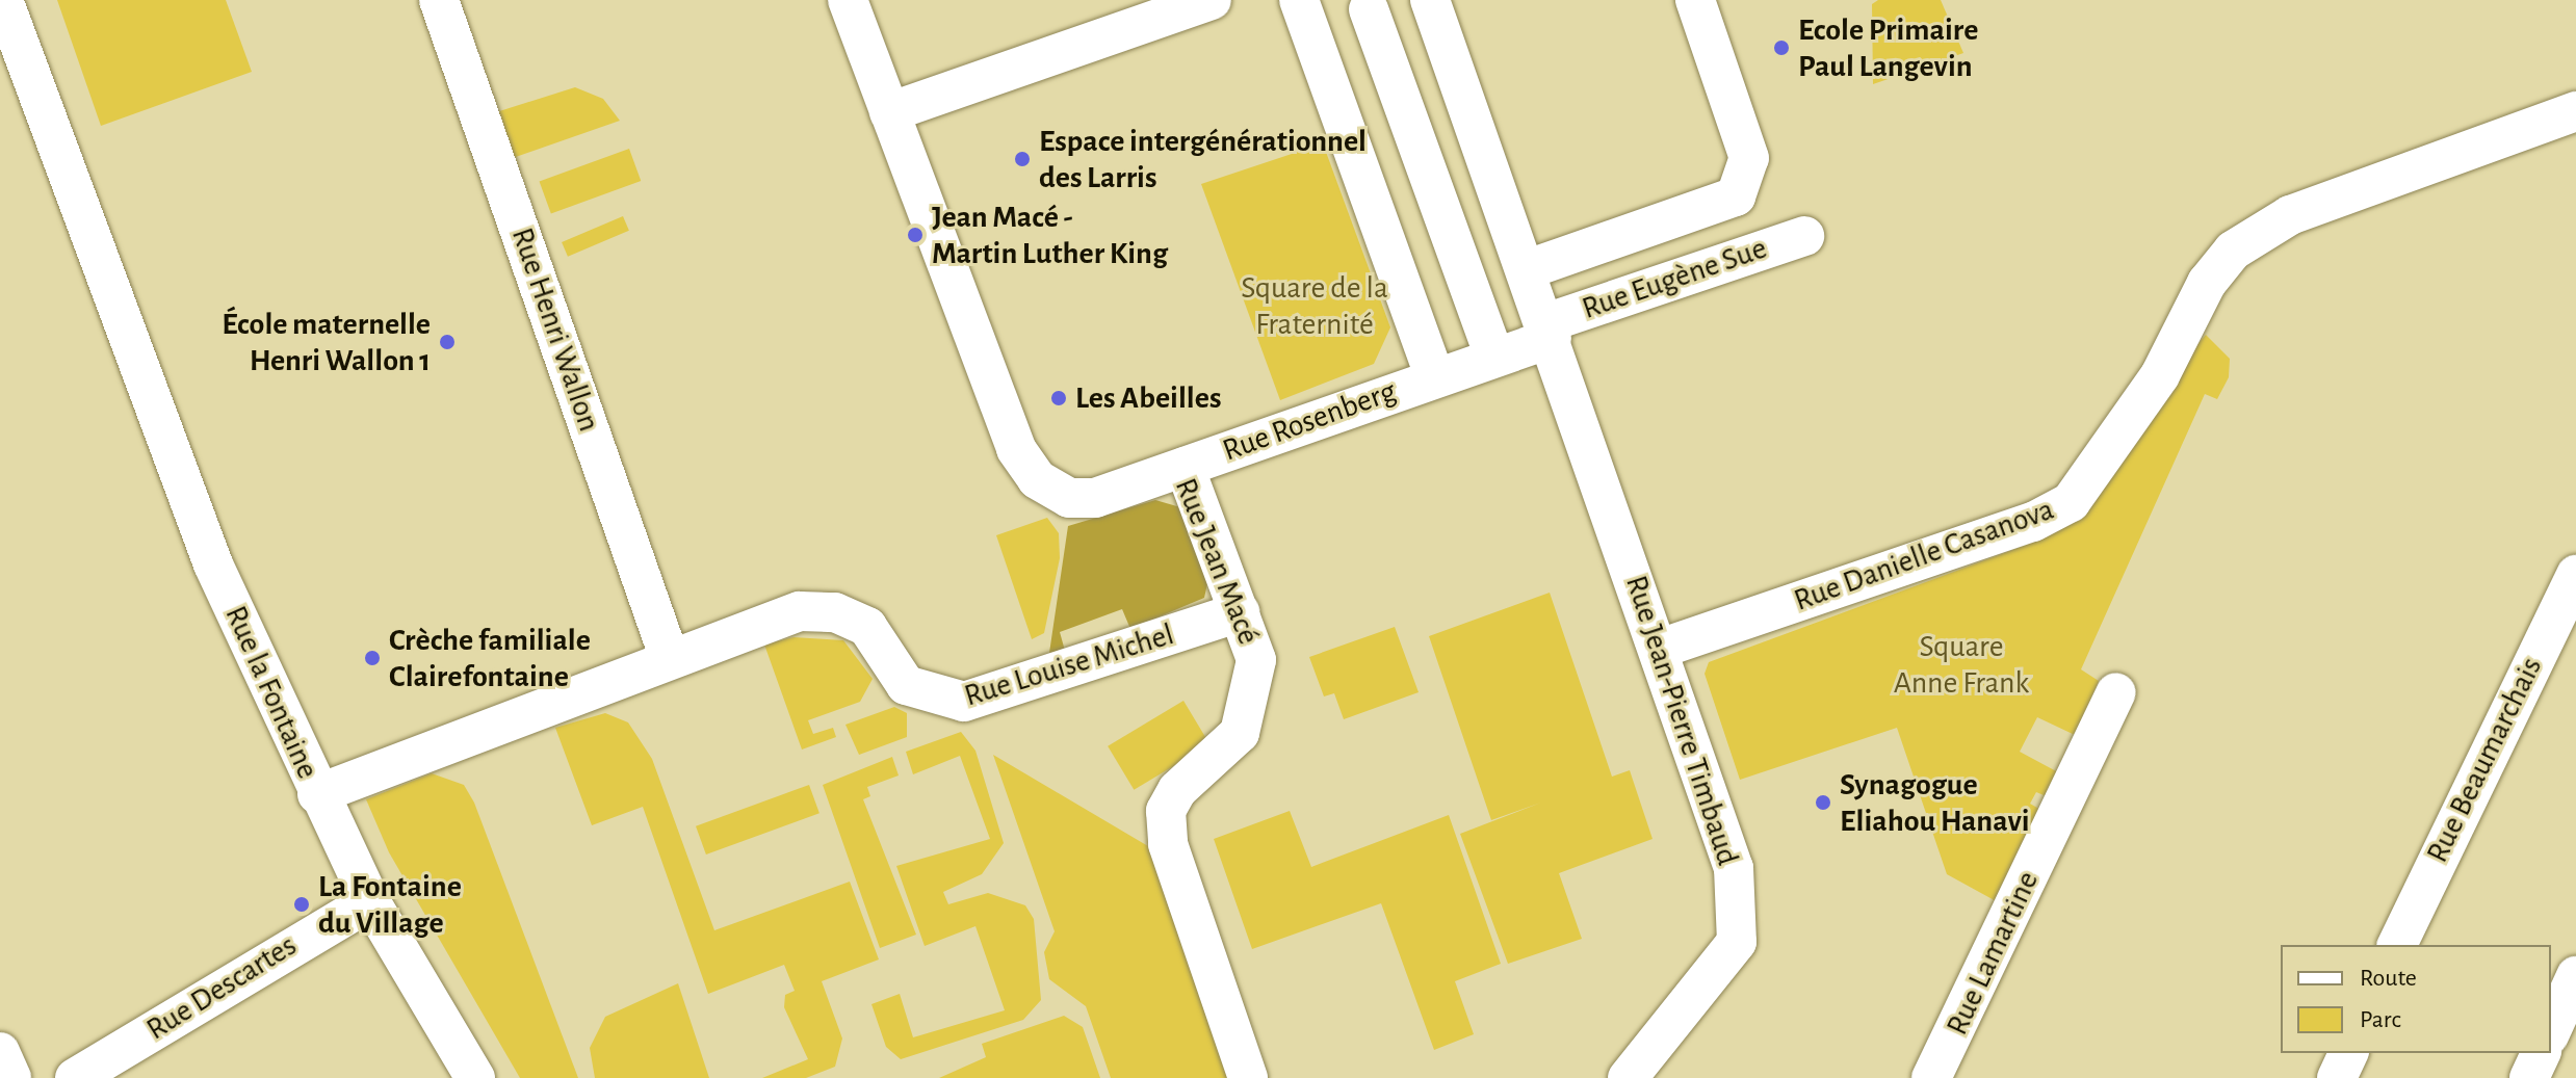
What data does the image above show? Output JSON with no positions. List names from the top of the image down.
{
  "streets": {
    "street": [
      "Rue Eugène Sue",
      "Rue Henri Wallon",
      "Rue Rosenberg",
      "Rue Danielle Casanova",
      "Rue Jean Macé",
      "Rue Louise Michel",
      "Rue la Fontaine",
      "Rue Jean-Pierre Timbaud",
      "Rue Beaumarchais",
      "Rue Lamartine",
      "Rue Descartes"
    ]
  },
  "crossings": [
    ["Rue Eugène Sue", "Rue Rosenberg"],
    ["Rue Eugène Sue", "Rue Jean-Pierre Timbaud"],
    ["Rue Henri Wallon", "Rue Louise Michel"],
    ["Rue Rosenberg", "Rue Jean Macé"],
    ["Rue Danielle Casanova", "Rue Jean-Pierre Timbaud"],
    ["Rue Jean Macé", "Rue Louise Michel"],
    ["Rue Louise Michel", "Rue la Fontaine"],
    ["Rue la Fontaine", "Rue Descartes"]
  ],
  "parks": ["Square de la Fraternité", "Square Anne Frank"],
  "places": [
    "Ecole Primaire Paul Langevin",
    "Espace intergénérationnel des Larris",
    "Jean Macé - Martin Luther King",
    "École maternelle Henri Wallon 1",
    "Les Abeilles",
    "Crèche familiale Clairefontaine",
    "Synagogue Eliahou Hanavi",
    "La Fontaine du Village"
  ],
  "legend": ["Route", "Parc"]
}
